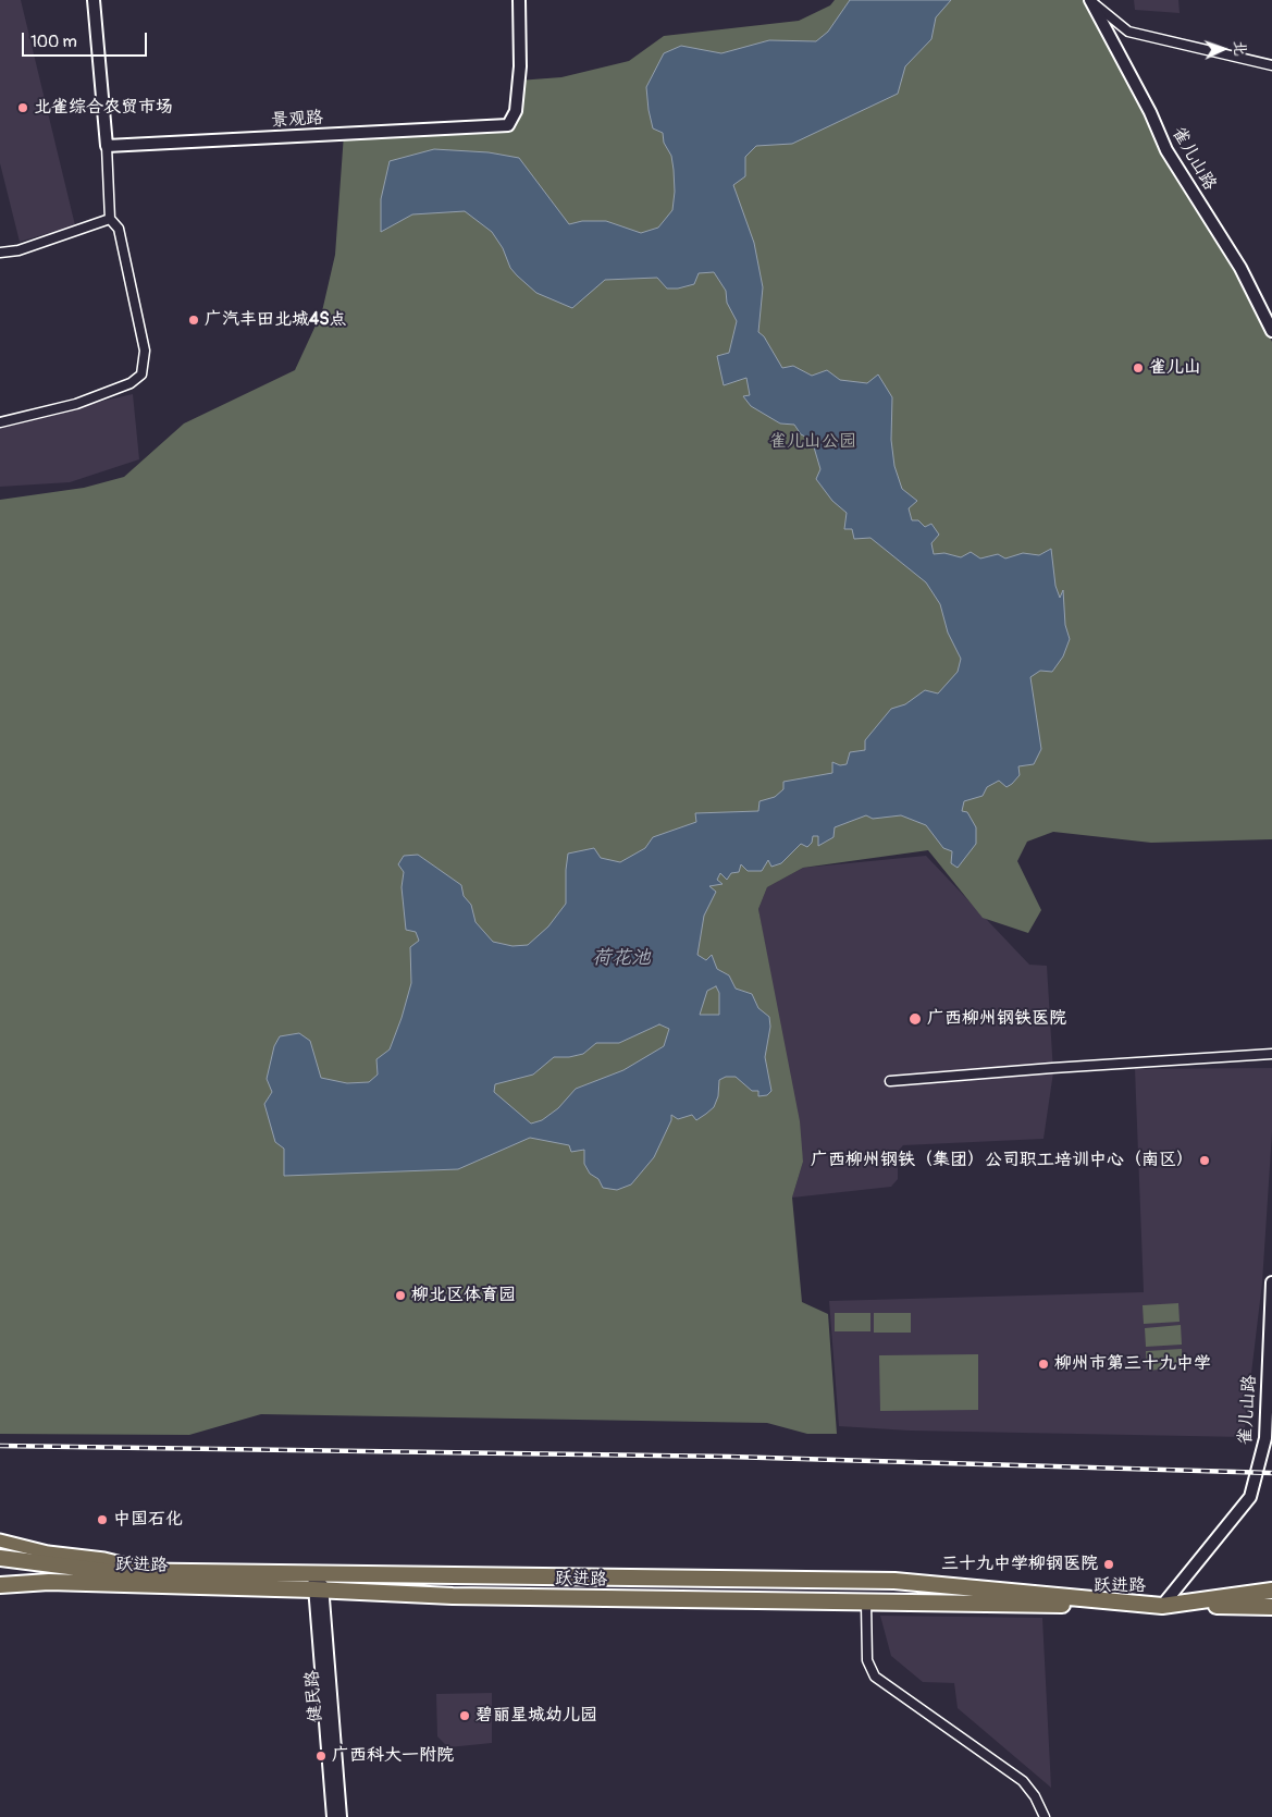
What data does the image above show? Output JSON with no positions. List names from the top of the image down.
{
  "streets": {
    "highway": ["跃进路"],
    "street": ["景观路", "雀儿山路", "健民路"]
  },
  "crossings": [
    ["雀儿山路", "跃进路"],
    ["跃进路", "健民路"]
  ],
  "water": ["荷花池"],
  "parks": ["雀儿山公园"],
  "places": [
    "北雀综合农贸市场",
    "广汽丰田北城4S点",
    "雀儿山",
    "广西柳州钢铁医院",
    "广西柳州钢铁（集团）公司职工培训中心（南区）",
    "柳北区体育园",
    "柳州市第三十九中学",
    "中国石化",
    "三十九中学柳钢医院",
    "碧丽星城幼儿园",
    "广西科大一附院"
  ],
  "scale_bar": "100 m",
  "north": "right"
}
